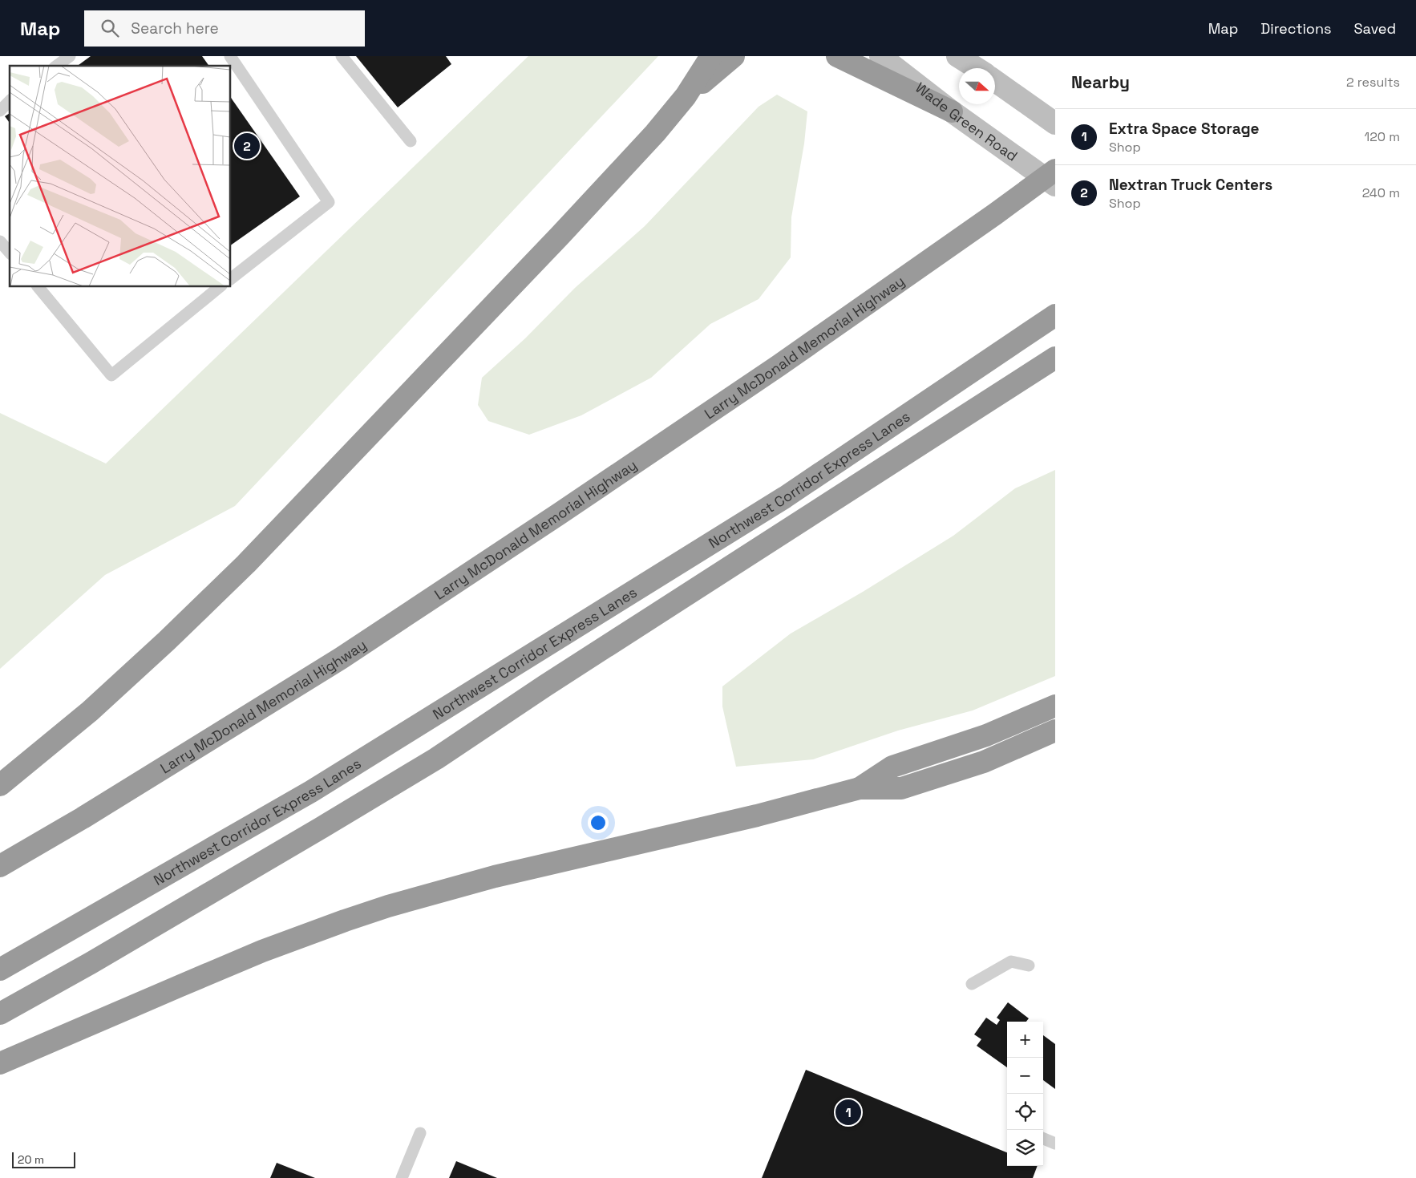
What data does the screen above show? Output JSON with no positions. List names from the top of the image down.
{
  "streets": {
    "highway": ["Larry McDonald Memorial Highway", "Northwest Corridor Express Lanes"],
    "main road": ["Wade Green Road"]
  },
  "scale_bar": "20 m",
  "north": "right",
  "page": {
    "header": "Map",
    "search": "Search here",
    "nav": ["Map", "Directions", "Saved"],
    "heading": ["Nearby", "2 results"],
    "list": [
      {
        "mark": "1",
        "name": "Extra Space Storage",
        "note": "Shop",
        "value": "120 m"
      },
      {
        "mark": "2",
        "name": "Nextran Truck Centers",
        "note": "Shop",
        "value": "240 m"
      }
    ],
    "pins": ["2", "1"],
    "map_buttons": ["+", "−"],
    "scale": "20 m"
  }
}
